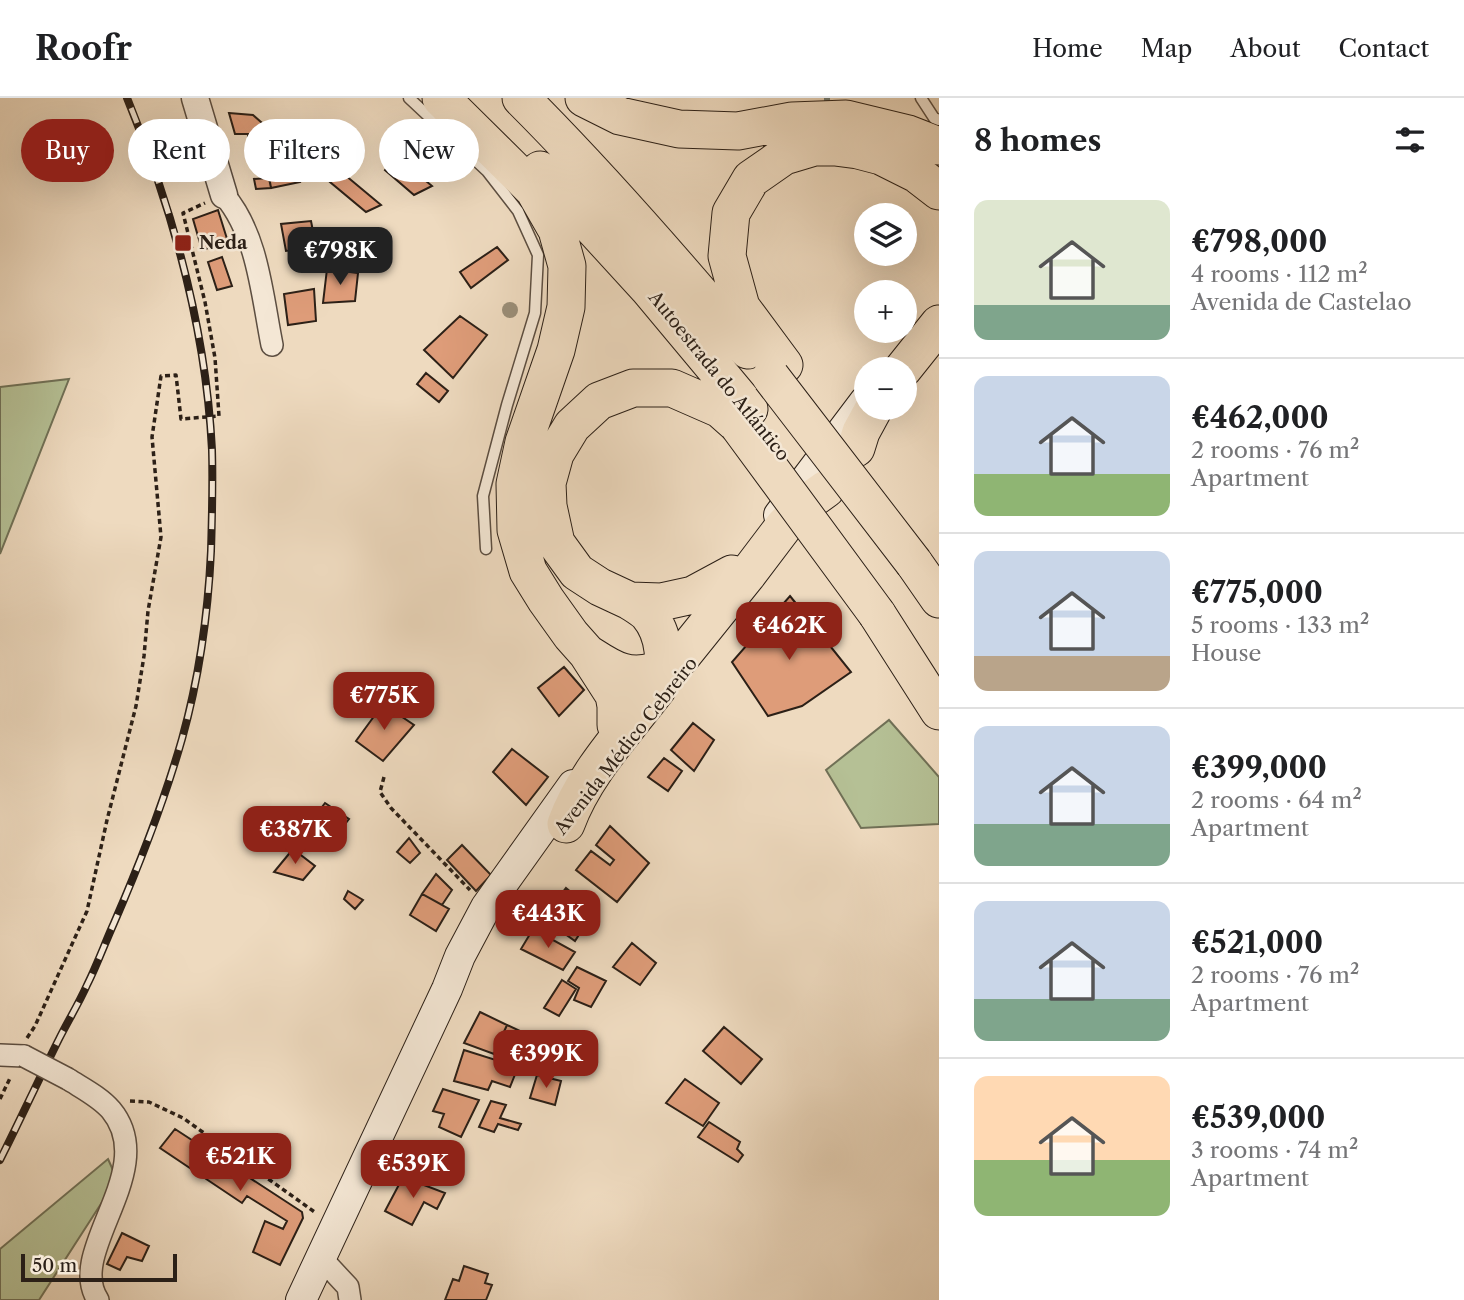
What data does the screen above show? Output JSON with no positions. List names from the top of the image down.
{
  "streets": {
    "highway": ["Autoestrada do Atlántico"],
    "main road": ["Avenida Médico Cebreiro"]
  },
  "places": {
    "transit": ["Neda"]
  },
  "scale_bar": "50 m",
  "page": {
    "header": "Roofr",
    "nav": [
      "Home",
      "Map",
      "About",
      "Contact"
    ],
    "heading": "8 homes",
    "chip": [
      "Buy",
      "Rent",
      "Filters",
      "New"
    ],
    "list": [
      {
        "name": "€798,000",
        "note": "4 rooms · 112 m² · Avenida de Castelao"
      },
      {
        "name": "€462,000",
        "note": "2 rooms · 76 m² · Apartment"
      },
      {
        "name": "€775,000",
        "note": "5 rooms · 133 m² · House"
      },
      {
        "name": "€399,000",
        "note": "2 rooms · 64 m² · Apartment"
      },
      {
        "name": "€521,000",
        "note": "2 rooms · 76 m² · Apartment"
      },
      {
        "name": "€539,000",
        "note": "3 rooms · 74 m² · Apartment"
      }
    ],
    "map_buttons": ["+", "−"],
    "price": [
      "€798K",
      "€462K",
      "€775K",
      "€387K",
      "€443K",
      "€399K",
      "€521K",
      "€539K"
    ],
    "scale": "50 m"
  }
}
